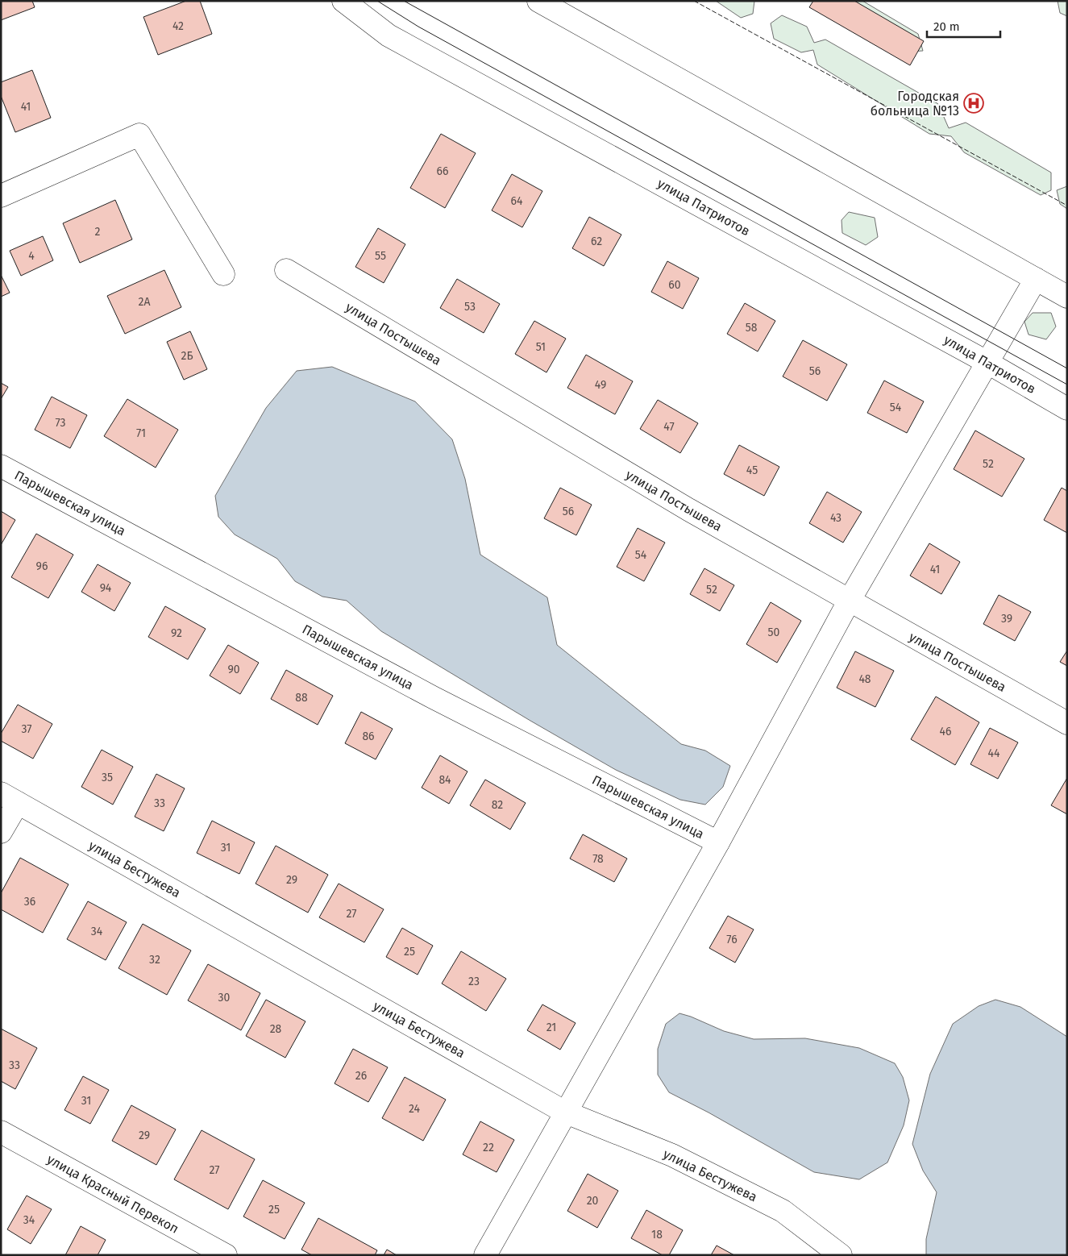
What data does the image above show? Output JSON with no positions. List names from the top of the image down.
{
  "streets": {
    "street": [
      "улица Патриотов",
      "улица Постышева",
      "Парышевская улица",
      "улица Бестужева",
      "улица Красный Перекоп"
    ]
  },
  "places": {
    "hospital": ["Городская больница №13"]
  },
  "house_numbers": [
    "42",
    "41",
    "66",
    "64",
    "2",
    "62",
    "4",
    "55",
    "60",
    "2А",
    "53",
    "58",
    "51",
    "2Б",
    "56",
    "49",
    "54",
    "73",
    "47",
    "71",
    "52",
    "45",
    "56",
    "43",
    "54",
    "96",
    "41",
    "94",
    "52",
    "39",
    "50",
    "92",
    "90",
    "48",
    "88",
    "37",
    "46",
    "86",
    "44",
    "35",
    "84",
    "33",
    "82",
    "31",
    "78",
    "29",
    "36",
    "27",
    "34",
    "76",
    "25",
    "32",
    "23",
    "30",
    "21",
    "28",
    "33",
    "26",
    "31",
    "24",
    "29",
    "22",
    "27",
    "20",
    "25",
    "34",
    "18"
  ],
  "scale_bar": "20 m"
}
